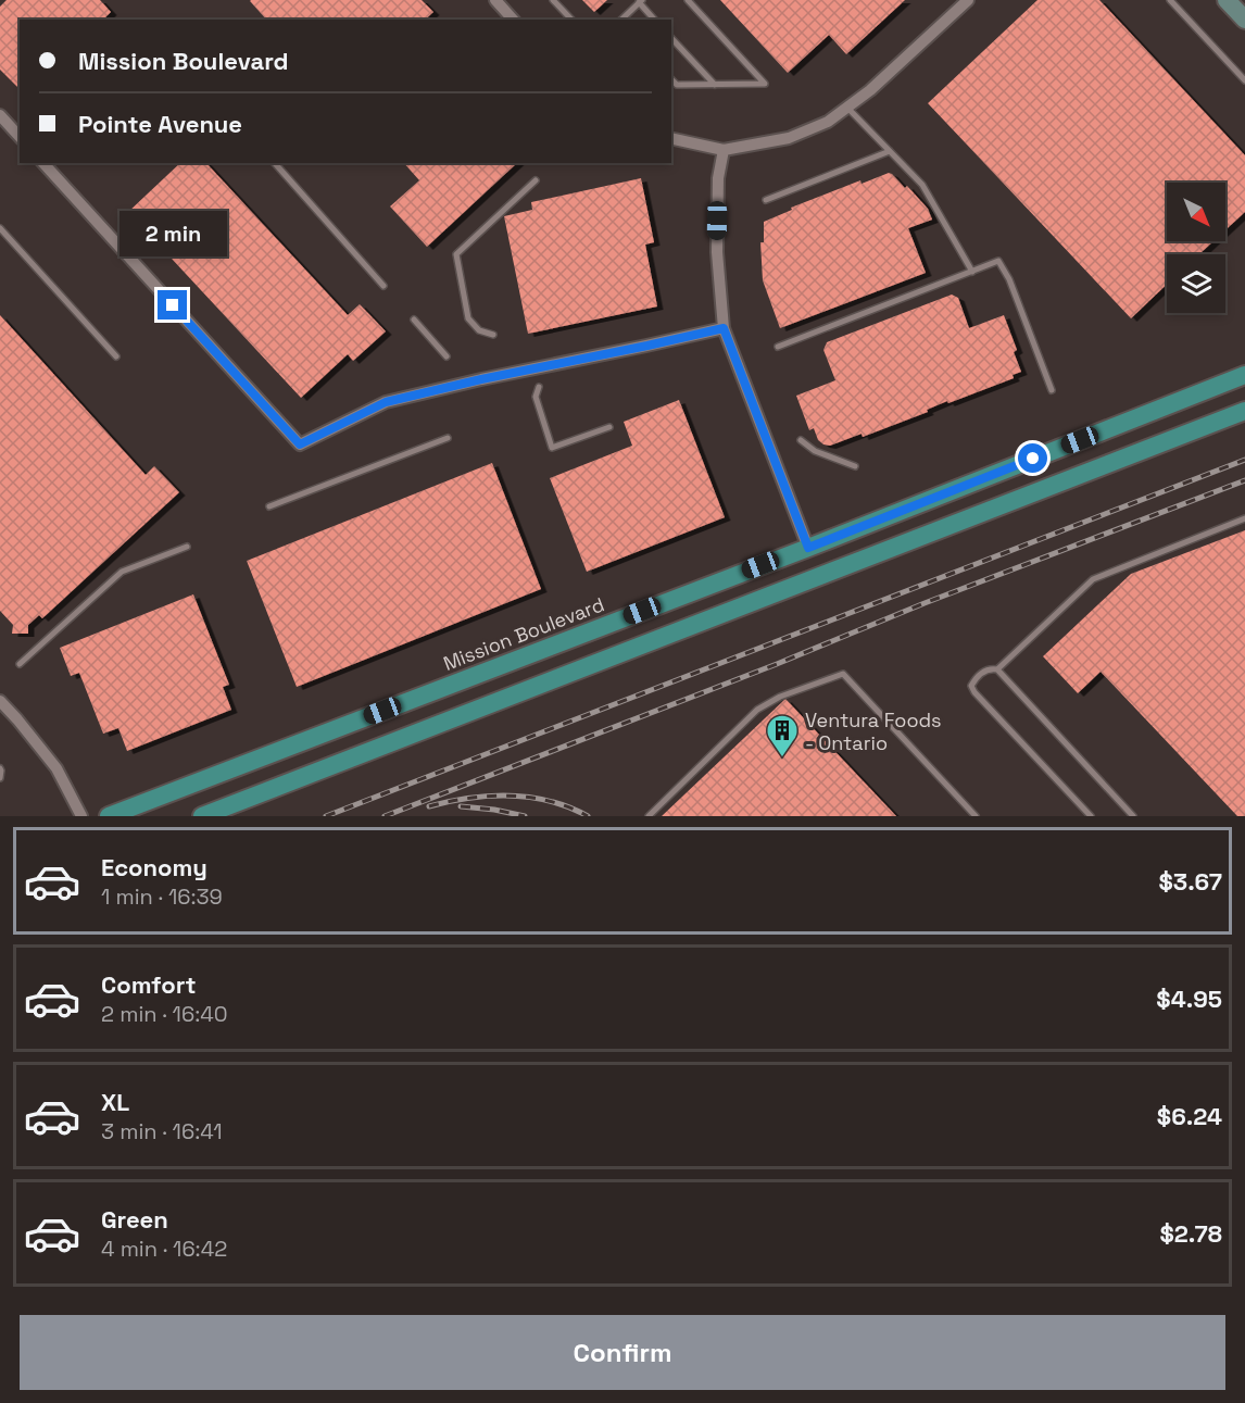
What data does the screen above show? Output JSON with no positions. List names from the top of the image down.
{
  "streets": {
    "main road": ["Mission Boulevard"]
  },
  "places": {
    "building": ["Ventura Foods - Ontario"]
  },
  "north": "bottom right",
  "page": {
    "banner": ["Mission Boulevard", "Pointe Avenue"],
    "bubble": "2 min",
    "list": [
      {
        "name": "Economy",
        "note": "1 min · 16:39",
        "value": "$3.67"
      },
      {
        "name": "Comfort",
        "note": "2 min · 16:40",
        "value": "$4.95"
      },
      {
        "name": "XL",
        "note": "3 min · 16:41",
        "value": "$6.24"
      },
      {
        "name": "Green",
        "note": "4 min · 16:42",
        "value": "$2.78"
      }
    ],
    "buttons": "Confirm"
  }
}
